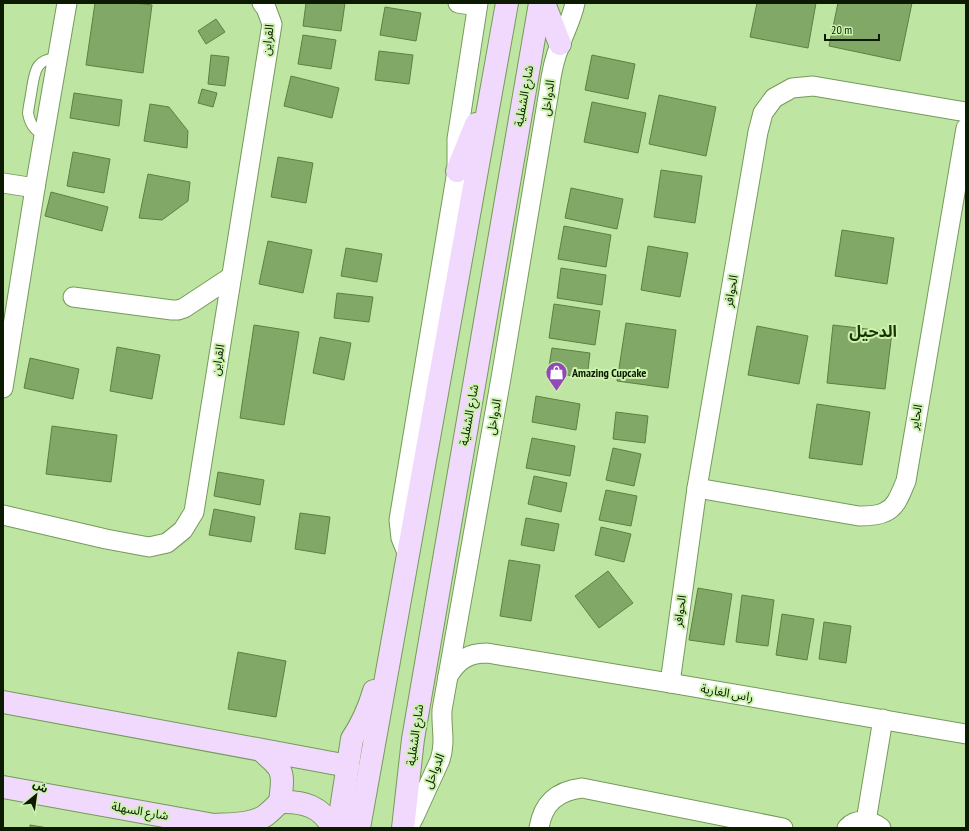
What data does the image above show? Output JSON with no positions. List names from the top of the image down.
{
  "streets": {
    "street": [
      "القراين",
      "شارع الشفلية",
      "الدواخل",
      "الحوافر",
      "الحاير",
      "راس الغارية",
      "شارع السهلة"
    ]
  },
  "crossings": [
    ["الدواخل", "راس الغارية"],
    ["الحوافر", "الحاير"],
    ["الحوافر", "راس الغارية"]
  ],
  "districts": ["الدحيل"],
  "places": {
    "shop": ["Amazing Cupcake"]
  },
  "scale_bar": "20 m",
  "north": "top right"
}
